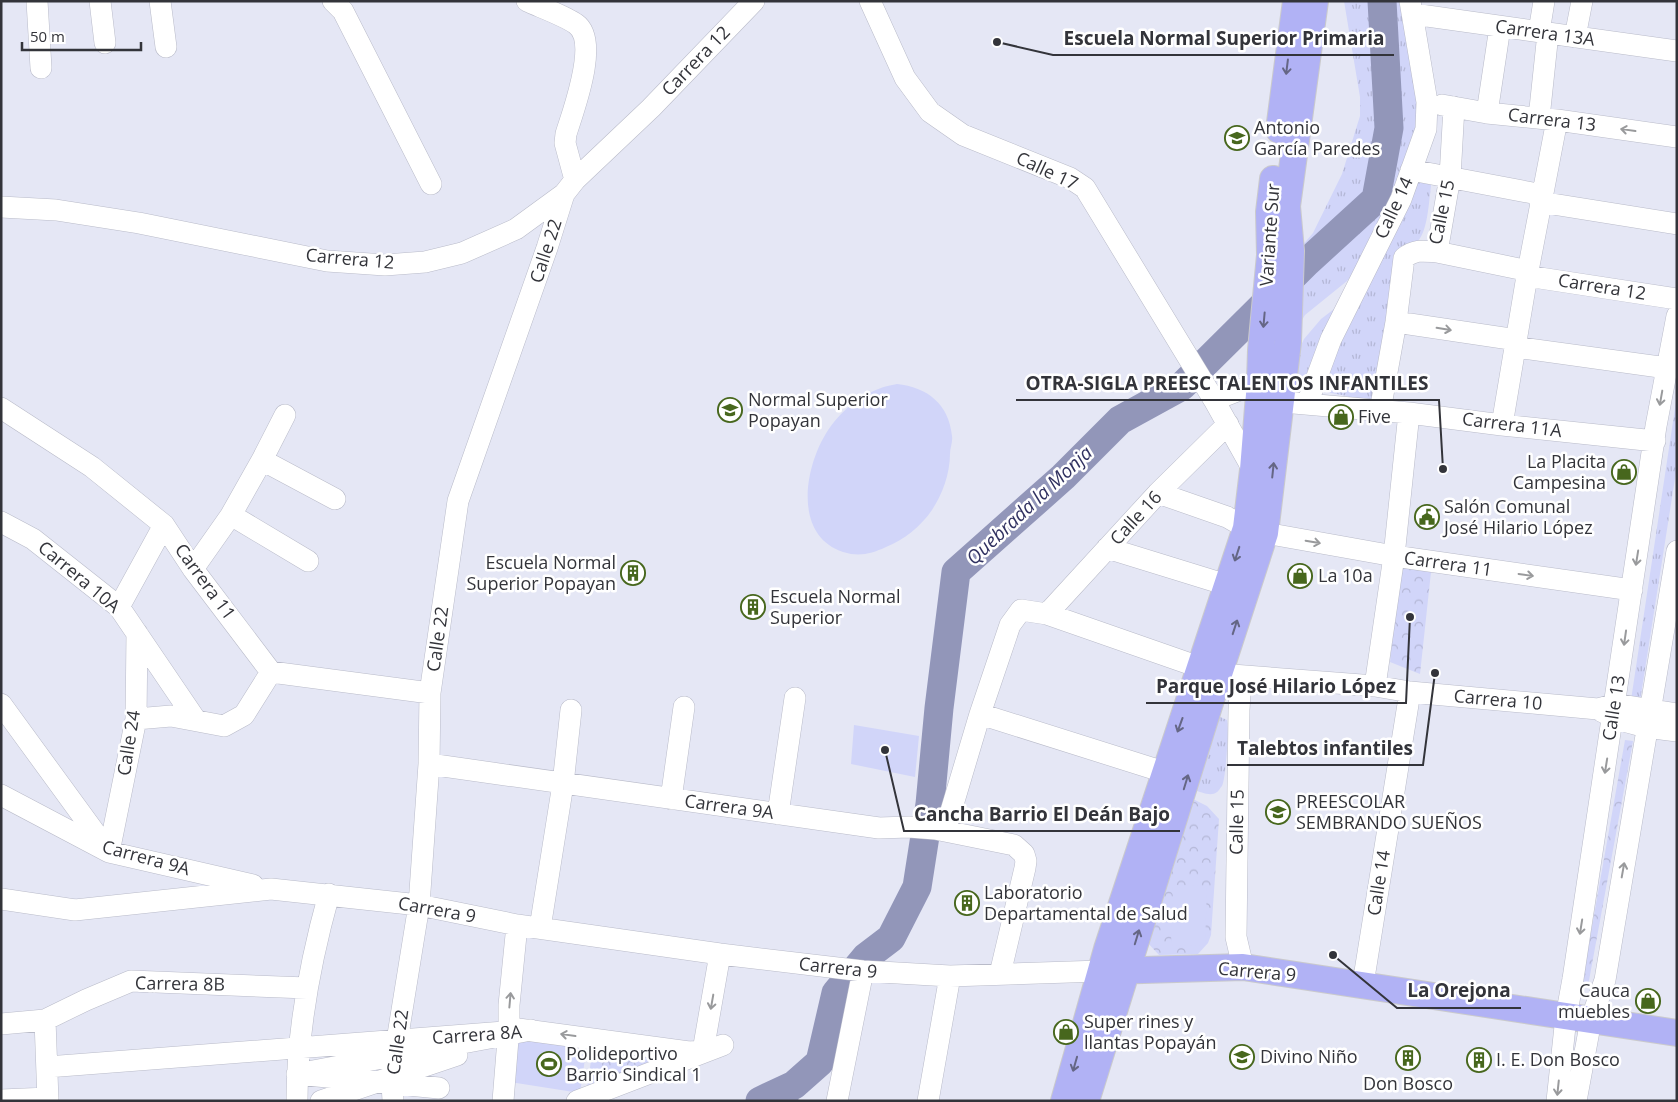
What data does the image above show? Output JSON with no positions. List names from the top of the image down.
{
  "streets": {
    "main road": ["Variante Sur", "Carrera 9"],
    "street": [
      "Carrera 13A",
      "Carrera 12",
      "Carrera 13",
      "Calle 17",
      "Calle 14",
      "Calle 15",
      "Calle 22",
      "Carrera 11A",
      "Calle 16",
      "Carrera 11",
      "Carrera 10A",
      "Carrera 10",
      "Calle 13",
      "Calle 24",
      "Carrera 9A",
      "Carrera 8B",
      "Carrera 8A"
    ]
  },
  "crossings": [
    ["Carrera 13A", "Calle 14"],
    ["Carrera 12", "Calle 15"],
    ["Carrera 12", "Calle 22"],
    ["Carrera 13", "Calle 14"],
    ["Carrera 13", "Calle 15"],
    ["Calle 17", "Variante Sur"],
    ["Calle 17", "Calle 16"],
    ["Calle 14", "Carrera 11A"],
    ["Calle 14", "Carrera 10"],
    ["Calle 14", "Carrera 9"],
    ["Calle 15", "Carrera 11A"],
    ["Calle 15", "Carrera 10"],
    ["Calle 15", "Carrera 9"],
    ["Variante Sur", "Carrera 11A"],
    ["Variante Sur", "Carrera 11"],
    ["Calle 22", "Carrera 9A"],
    ["Calle 22", "Carrera 9"],
    ["Carrera 11A", "Calle 13"],
    ["Calle 16", "Carrera 11"],
    ["Carrera 11", "Calle 13"],
    ["Carrera 10A", "Calle 24"],
    ["Carrera 10", "Calle 13"],
    ["Calle 13", "Carrera 9"],
    ["Calle 24", "Carrera 9A"],
    ["Carrera 9A", "Carrera 9"]
  ],
  "one_way": ["Carrera 11"],
  "water": ["Quebrada la Monja"],
  "places": {
    "other": [
      "Escuela Normal Superior Primaria",
      "OTRA-SIGLA PREESC TALENTOS INFANTILES",
      "Parque José Hilario López",
      "Talebtos infantiles",
      "Cancha Barrio El Deán Bajo",
      "La Orejona"
    ],
    "school or university": [
      "Antonio García Paredes",
      "Normal Superior Popayan",
      "PREESCOLAR SEMBRANDO SUEÑOS",
      "Divino Niño"
    ],
    "shop": [
      "Five",
      "La Placita Campesina",
      "La 10a",
      "Cauca muebles",
      "Super rines y llantas Popayán"
    ],
    "public building": ["Salón Comunal José Hilario López"],
    "building": [
      "Escuela Normal Superior Popayan",
      "Escuela Normal Superior",
      "Laboratorio Departamental de Salud",
      "Don Bosco",
      "I. E. Don Bosco"
    ],
    "sports": ["Polideportivo Barrio Sindical 1"]
  },
  "scale_bar": "50 m"
}
